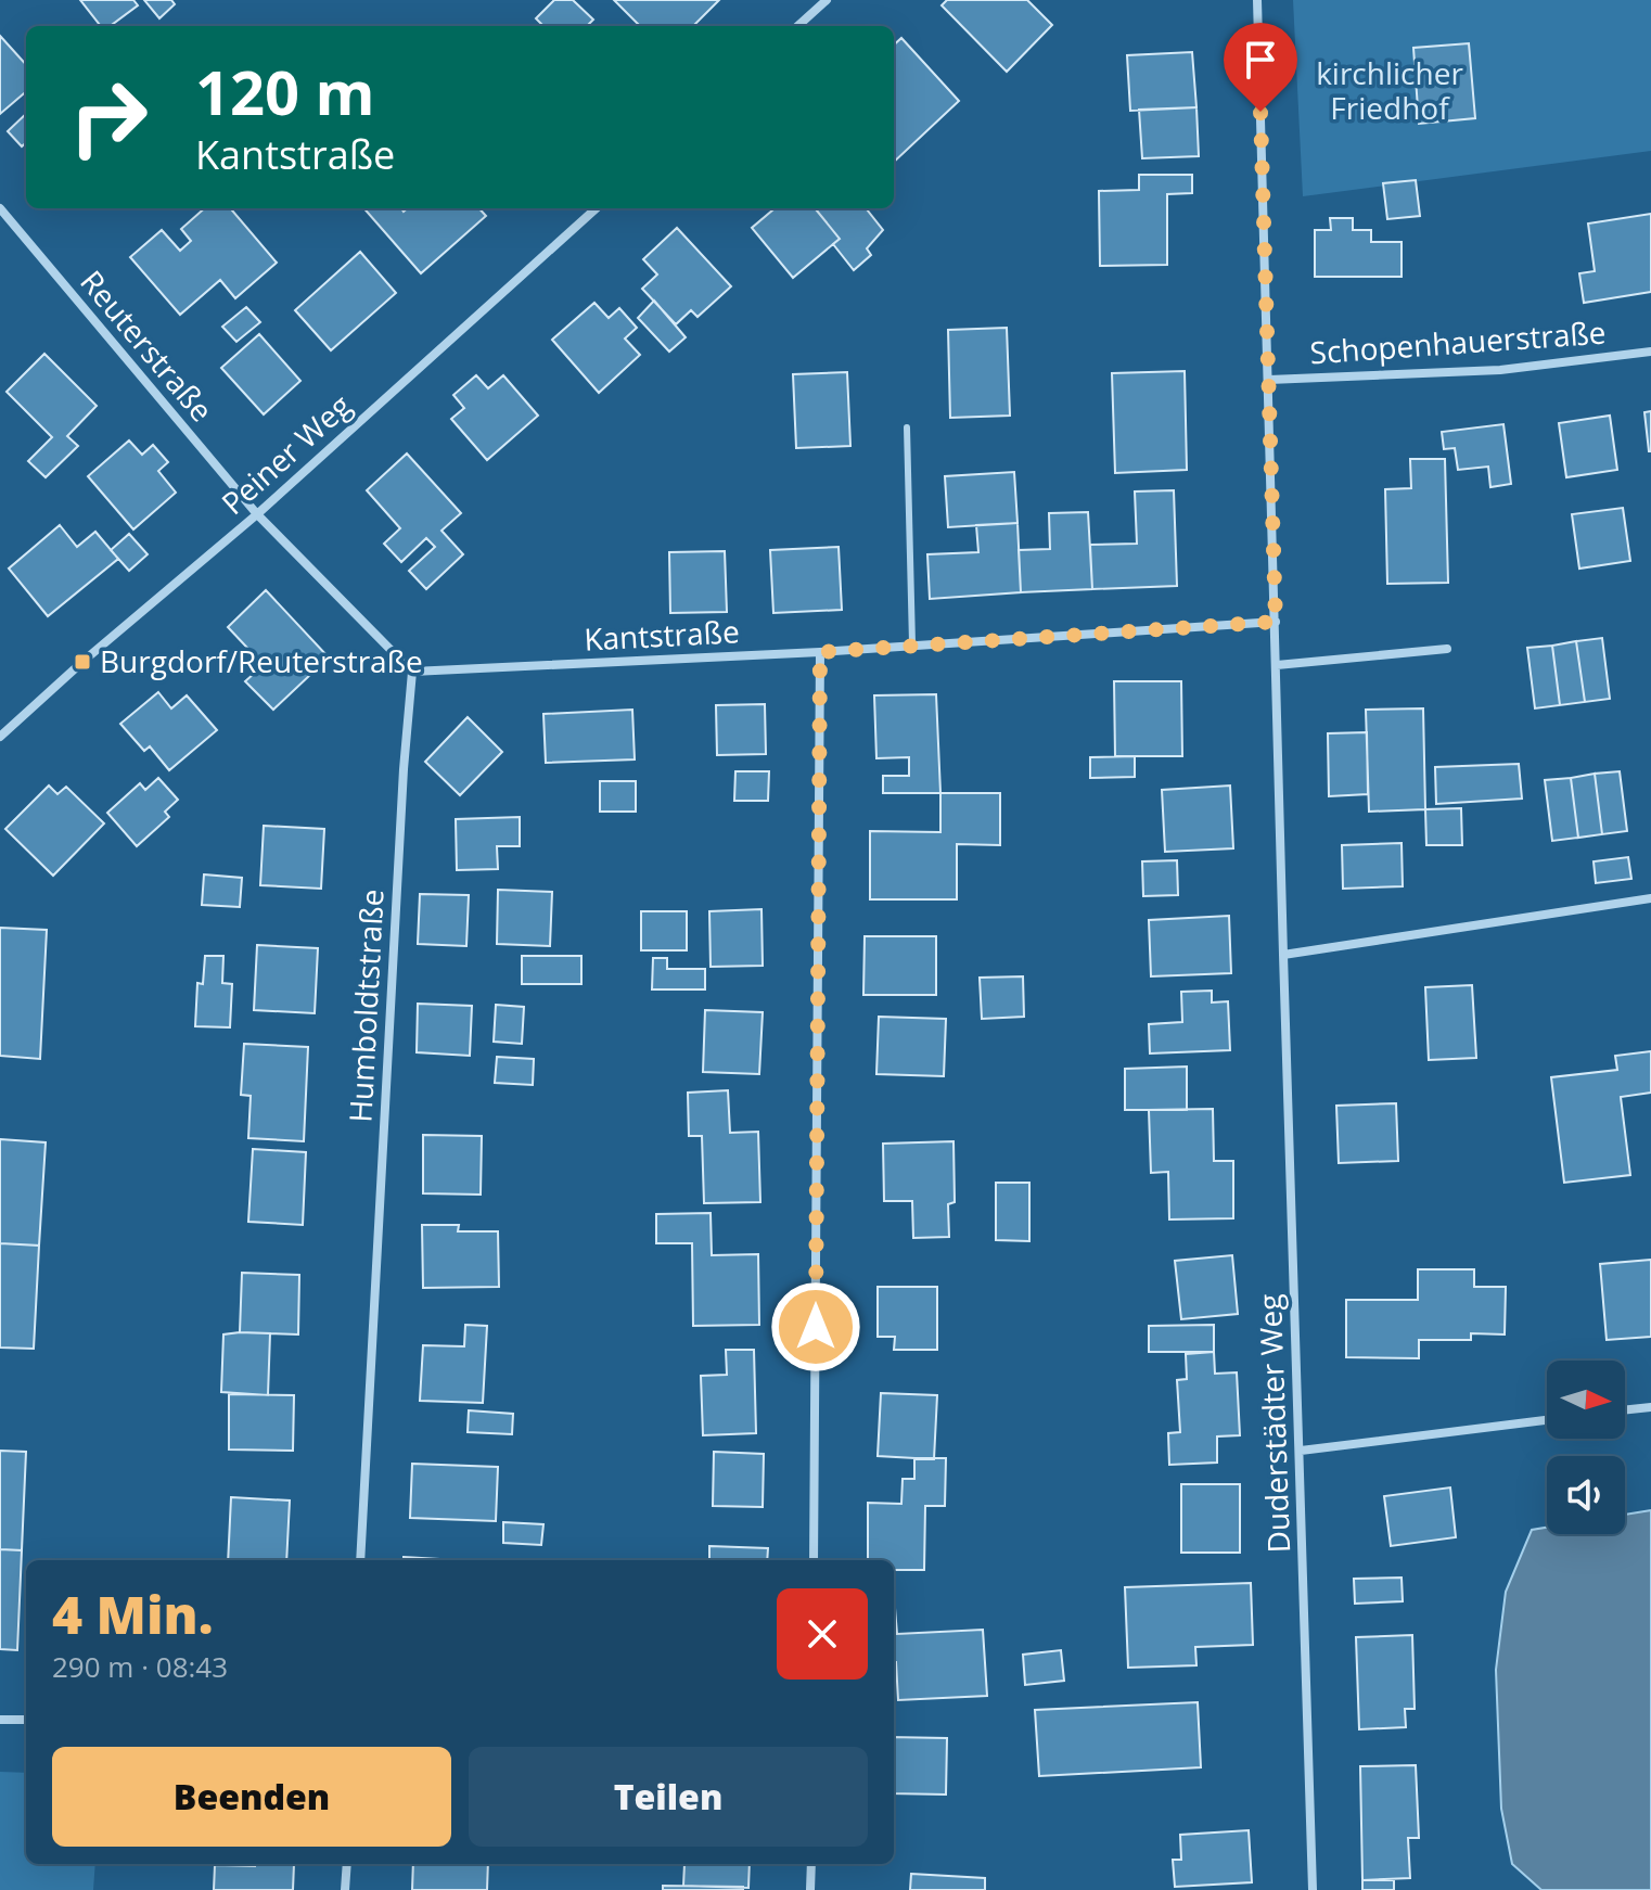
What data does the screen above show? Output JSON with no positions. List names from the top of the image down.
{
  "streets": {
    "street": [
      "Schopenhauerstraße",
      "Reuterstraße",
      "Peiner Weg",
      "Kantstraße",
      "Humboldtstraße",
      "Duderstädter Weg"
    ]
  },
  "crossings": [
    ["Schopenhauerstraße", "Duderstädter Weg"],
    ["Reuterstraße", "Peiner Weg"],
    ["Kantstraße", "Humboldtstraße"],
    ["Kantstraße", "Duderstädter Weg"]
  ],
  "parks": ["kirchlicher Friedhof"],
  "places": {
    "transit": ["Burgdorf/Reuterstraße"]
  },
  "north": "right",
  "page": {
    "turn": ["120 m", "Kantstraße"],
    "heading": ["4 Min.", "290 m · 08:43"],
    "buttons": ["Beenden", "Teilen"]
  }
}
